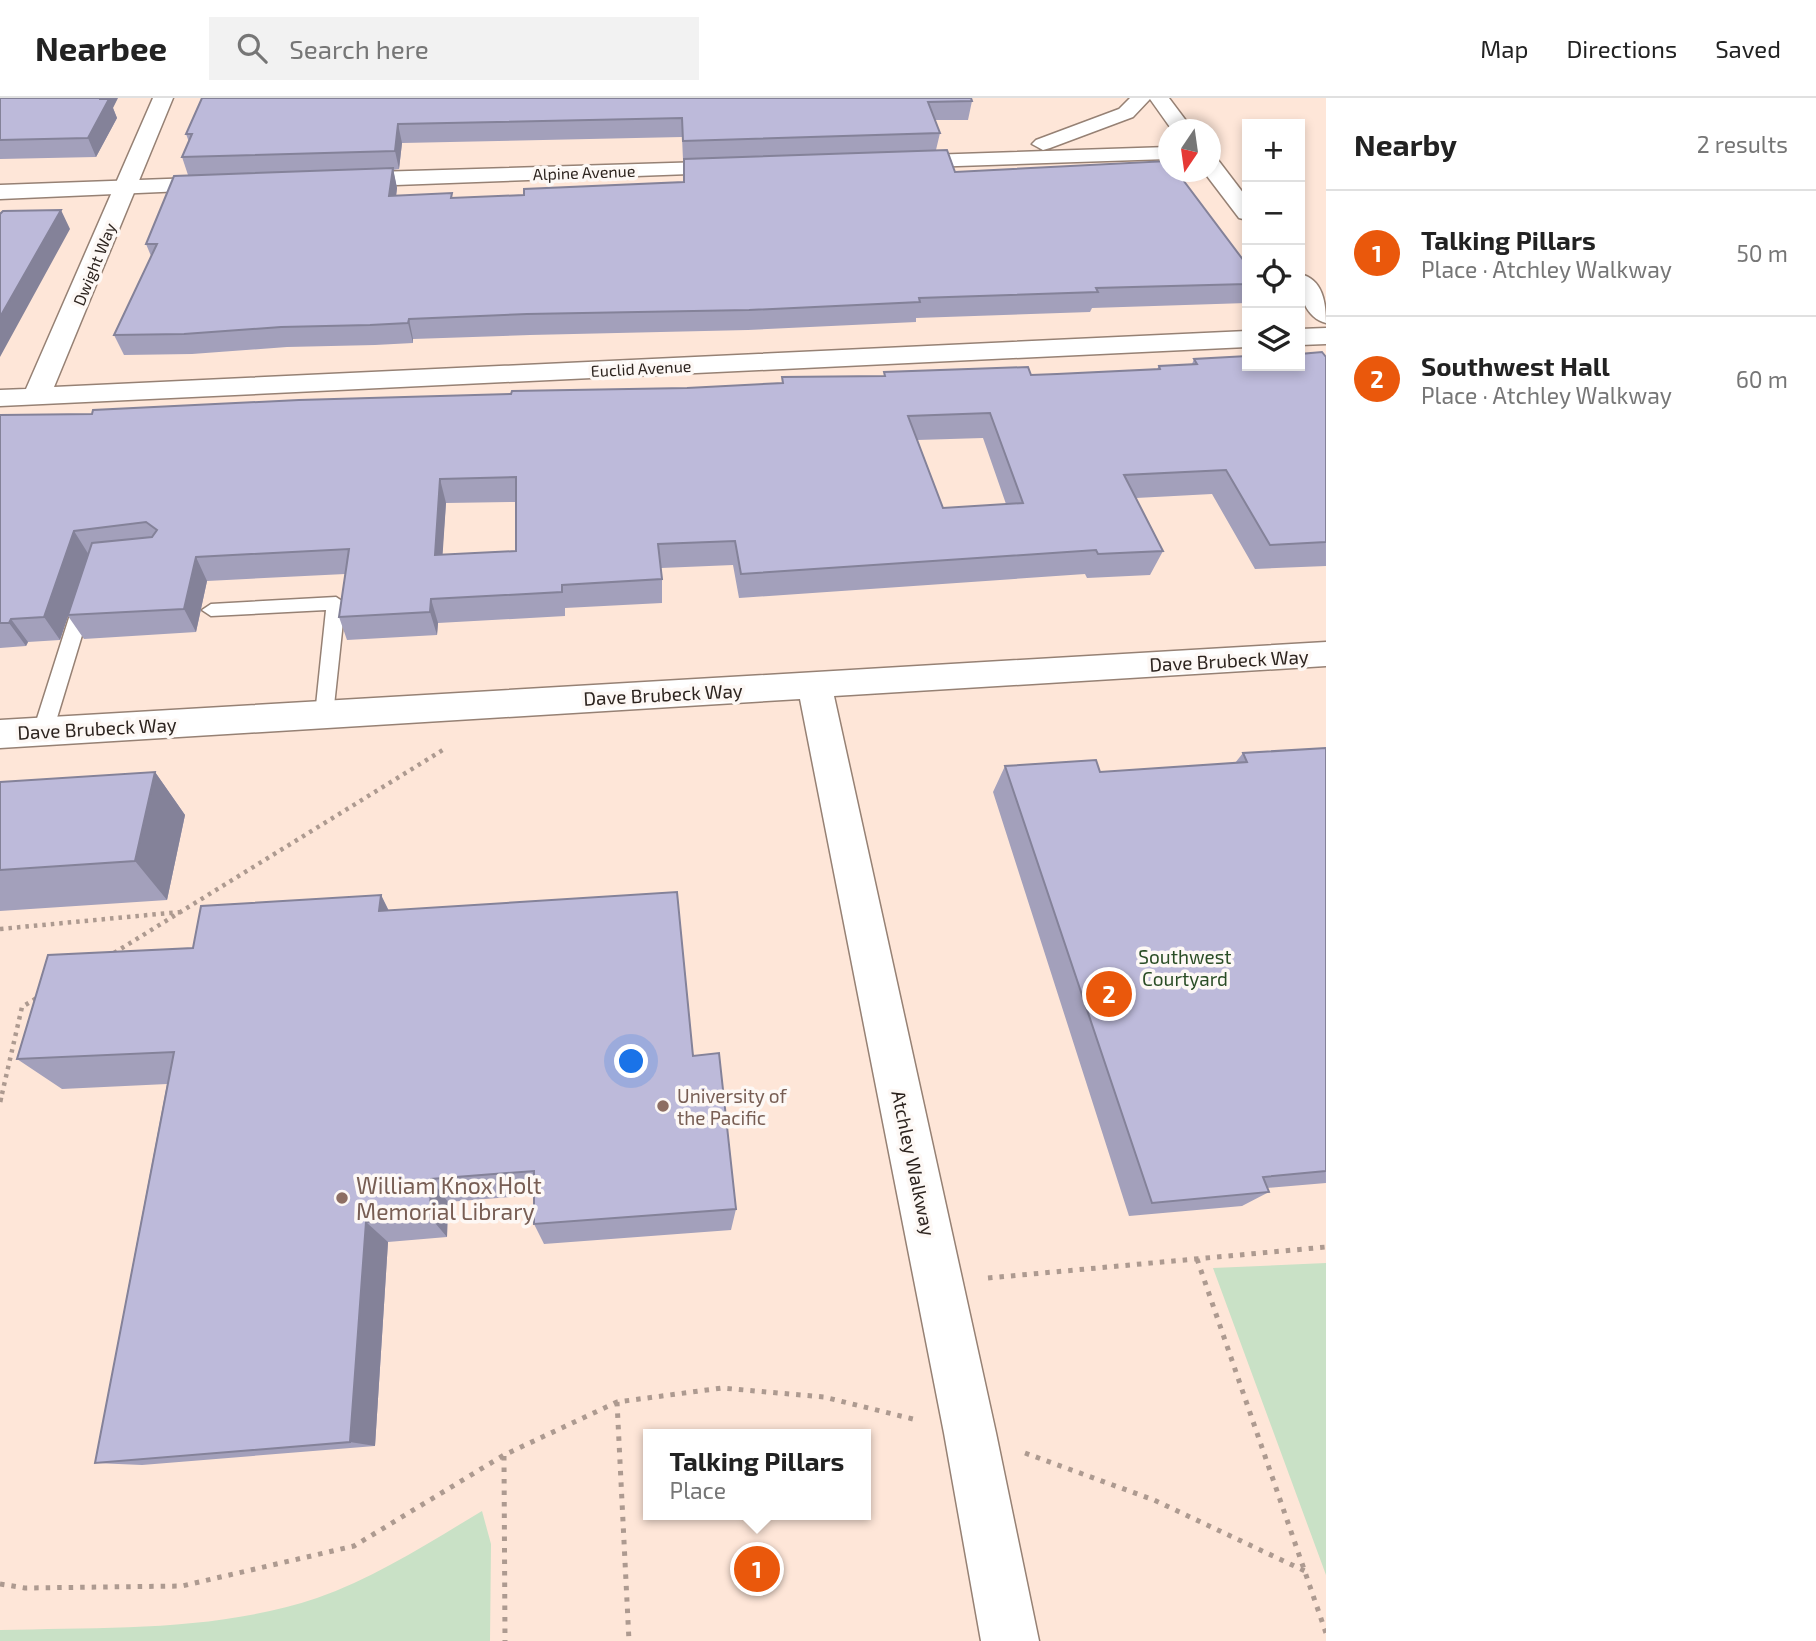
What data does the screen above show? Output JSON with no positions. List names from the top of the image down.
{
  "streets": {
    "street": [
      "Alpine Avenue",
      "Dwight Way",
      "Euclid Avenue",
      "Dave Brubeck Way",
      "Atchley Walkway"
    ]
  },
  "crossings": [
    ["Dwight Way", "Euclid Avenue"],
    ["Dave Brubeck Way", "Atchley Walkway"]
  ],
  "parks": ["Southwest Courtyard"],
  "places": ["University of the Pacific", "William Knox Holt Memorial Library"],
  "north": "bottom",
  "page": {
    "header": "Nearbee",
    "search": "Search here",
    "nav": ["Map", "Directions", "Saved"],
    "heading": ["Nearby", "2 results"],
    "map_buttons": ["+", "−"],
    "list": [
      {
        "mark": "1",
        "name": "Talking Pillars",
        "note": "Place · Atchley Walkway",
        "value": "50 m"
      },
      {
        "mark": "2",
        "name": "Southwest Hall",
        "note": "Place · Atchley Walkway",
        "value": "60 m"
      }
    ],
    "pins": ["2", "1"],
    "popup": ["Talking Pillars", "Place"]
  }
}
